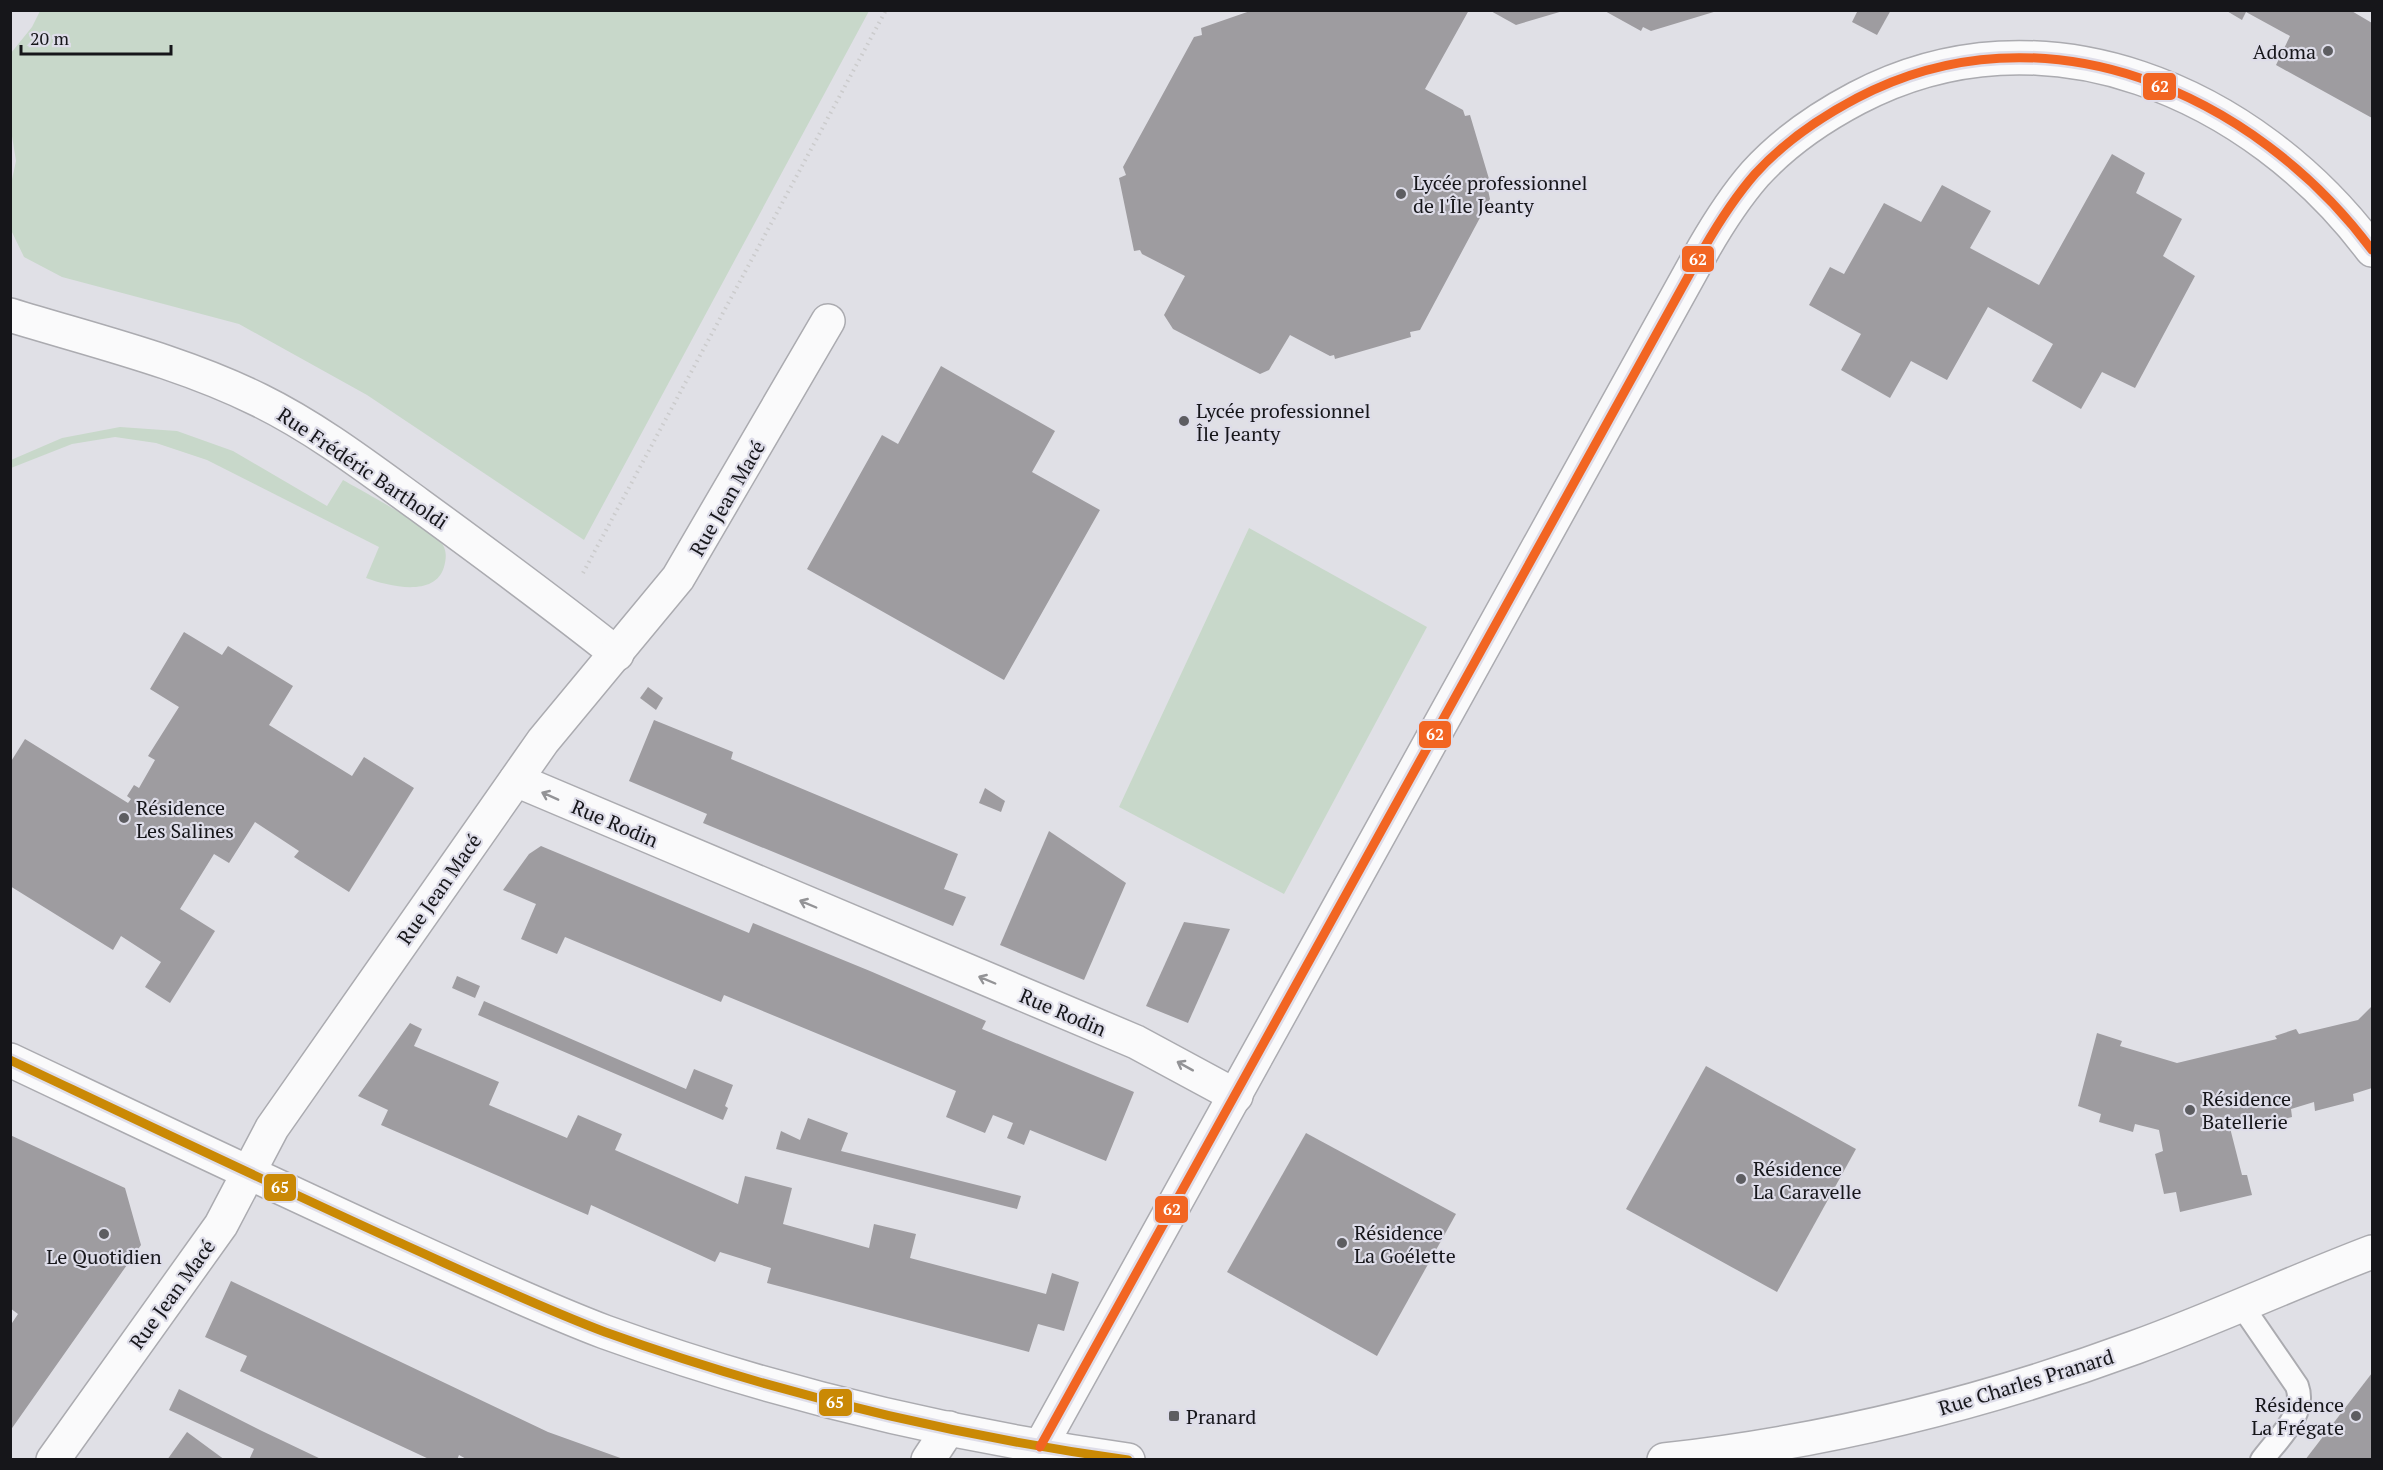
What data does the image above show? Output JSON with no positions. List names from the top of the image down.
{
  "streets": {
    "street": [
      "Rue Frédéric Bartholdi",
      "Rue Jean Macé",
      "Rue Rodin",
      "Rue Charles Pranard"
    ]
  },
  "crossings": [
    ["Rue Frédéric Bartholdi", "Rue Jean Macé"],
    ["Rue Jean Macé", "Rue Rodin"]
  ],
  "one_way": ["Rue Rodin"],
  "places": {
    "other": [
      "Adoma",
      "Lycée professionnel de l'Île Jeanty",
      "Lycée professionnel Île Jeanty",
      "Résidence Les Salines",
      "Résidence Batellerie",
      "Résidence La Caravelle",
      "Le Quotidien",
      "Résidence La Goélette",
      "Résidence La Frégate"
    ],
    "transit": ["Pranard"]
  },
  "lines": ["transit line 62", "transit line 65"],
  "scale_bar": "20 m"
}
